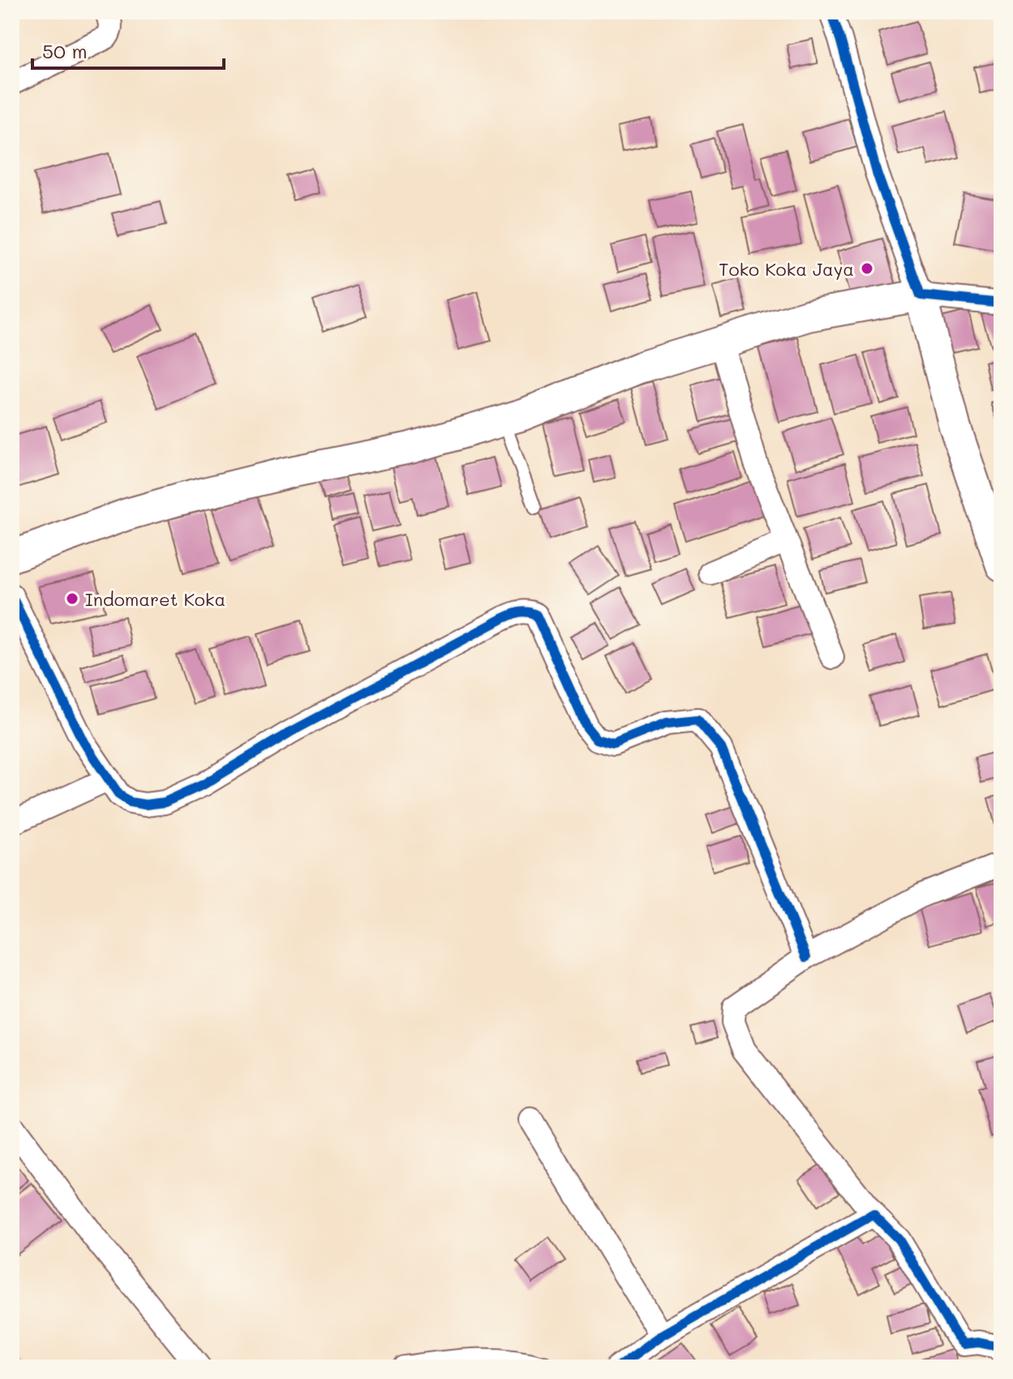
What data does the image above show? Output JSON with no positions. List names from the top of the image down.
{
  "places": ["Toko Koka Jaya", "Indomaret Koka"],
  "scale_bar": "50 m"
}
